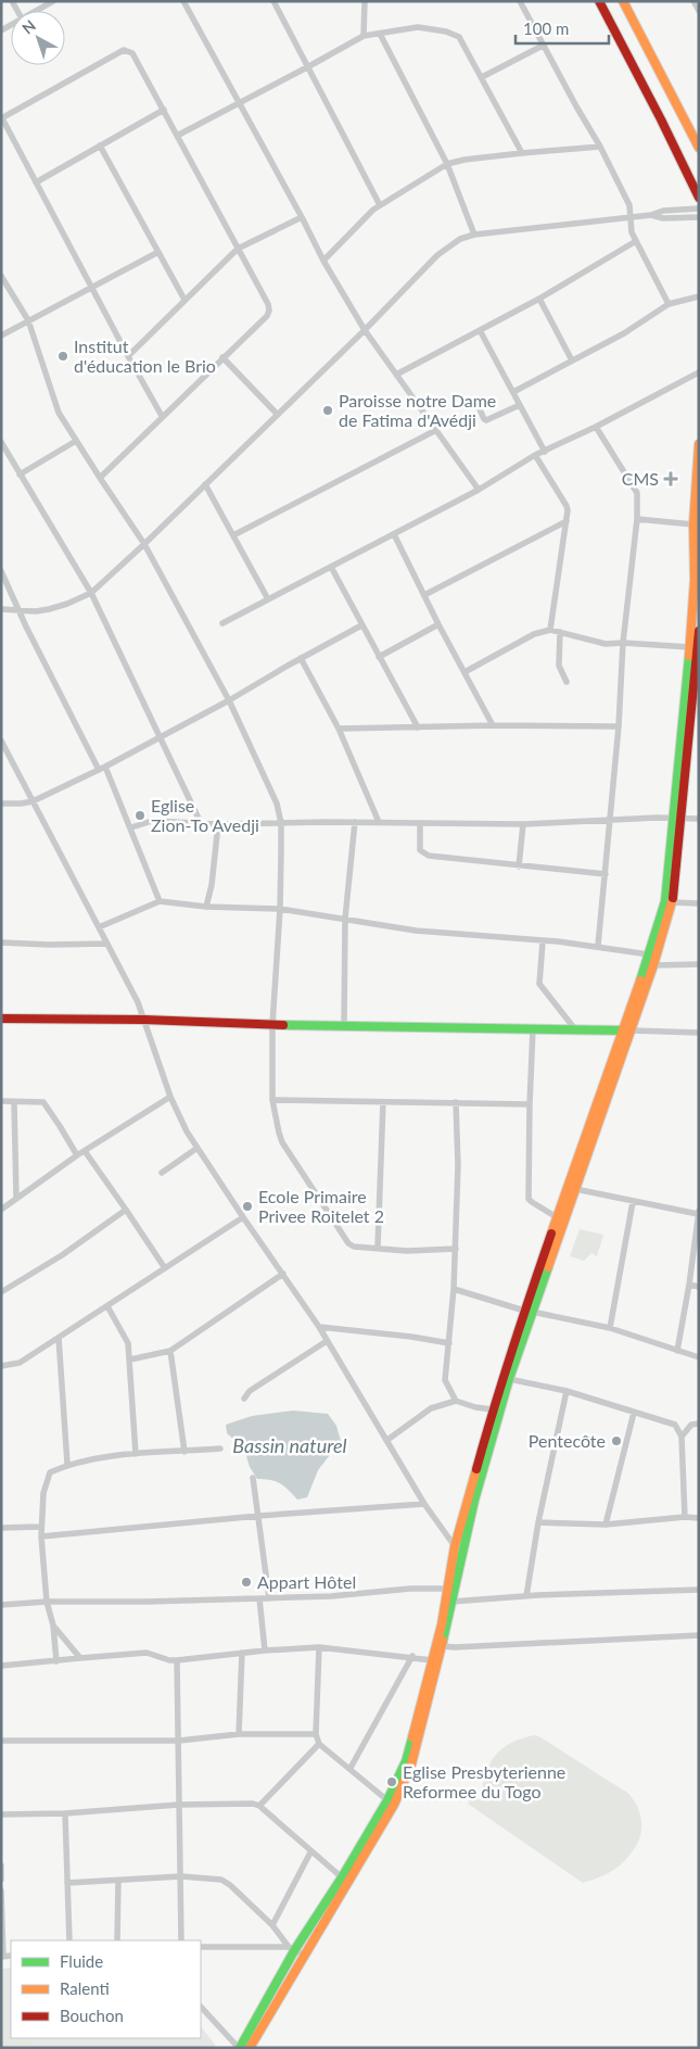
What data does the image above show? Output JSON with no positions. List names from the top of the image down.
{
  "water": ["Bassin naturel"],
  "places": {
    "other": [
      "Institut d'éducation le Brio",
      "Paroisse notre Dame de Fatima d'Avédji",
      "Eglise Zion-To Avedji",
      "Ecole Primaire Privee Roitelet 2",
      "Pentecôte",
      "Appart Hôtel",
      "Eglise Presbyterienne Reformee du Togo"
    ],
    "health": ["CMS"]
  },
  "legend": ["Fluide", "Ralenti", "Bouchon"],
  "scale_bar": "100 m",
  "north": "top left"
}
